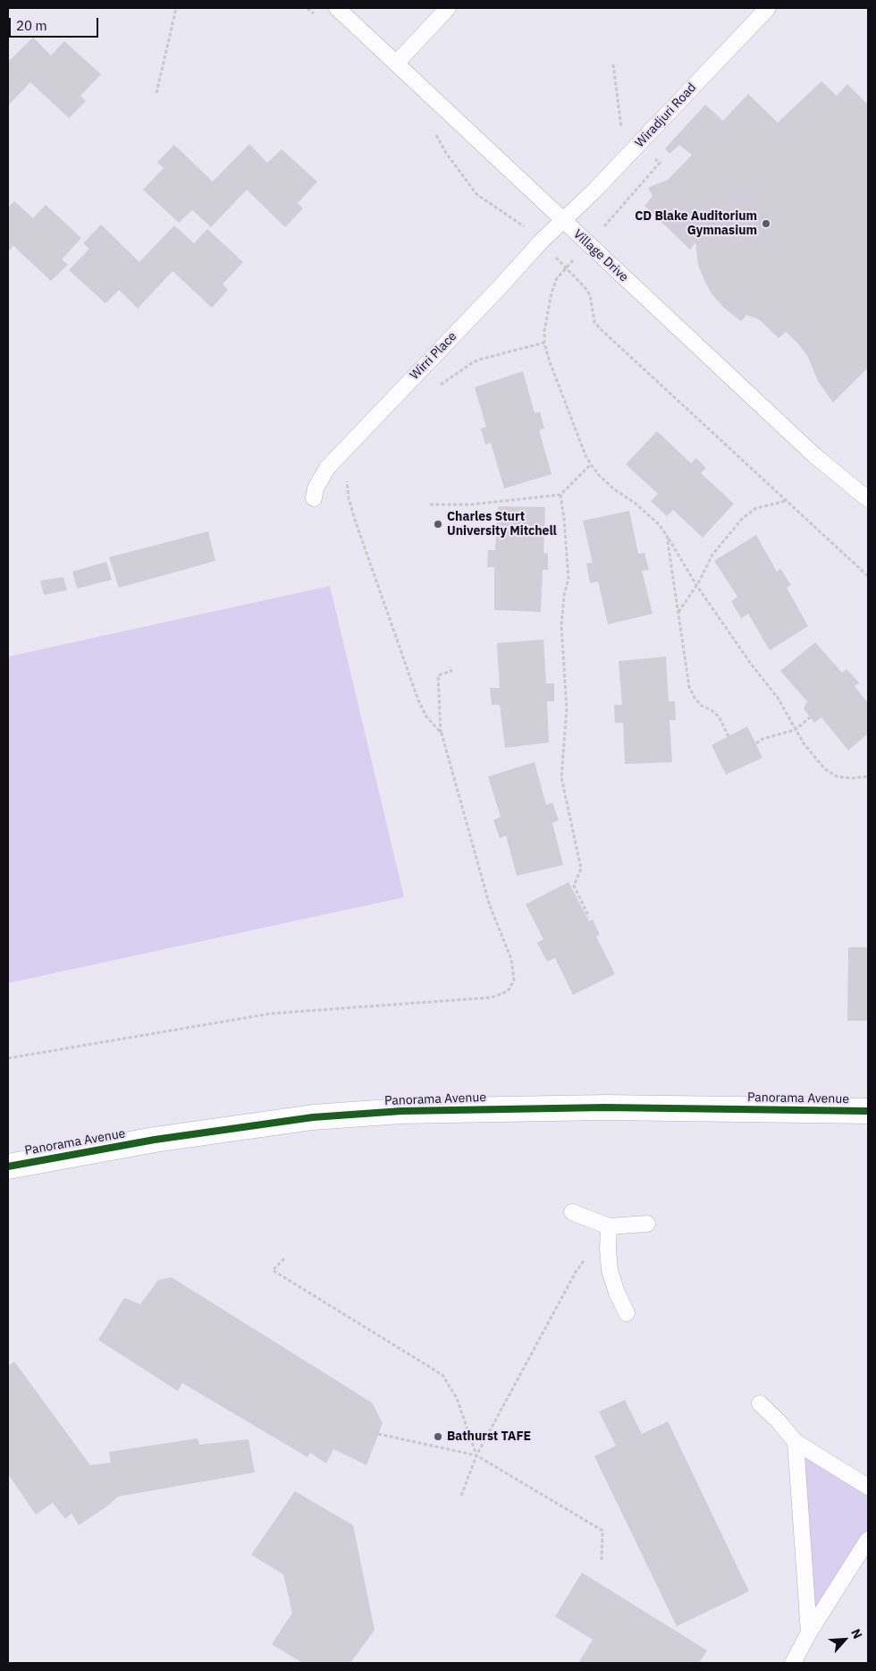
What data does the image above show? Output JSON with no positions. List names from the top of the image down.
{
  "streets": {
    "street": ["Panorama Avenue"],
    "lane": ["Wiradjuri Road", "Village Drive", "Wirri Place"]
  },
  "crossings": [
    ["Wiradjuri Road", "Village Drive"],
    ["Wiradjuri Road", "Wirri Place"],
    ["Village Drive", "Wirri Place"]
  ],
  "places": ["CD Blake Auditorium Gymnasium", "Charles Sturt University Mitchell", "Bathurst TAFE"],
  "scale_bar": "20 m",
  "north": "top right"
}
